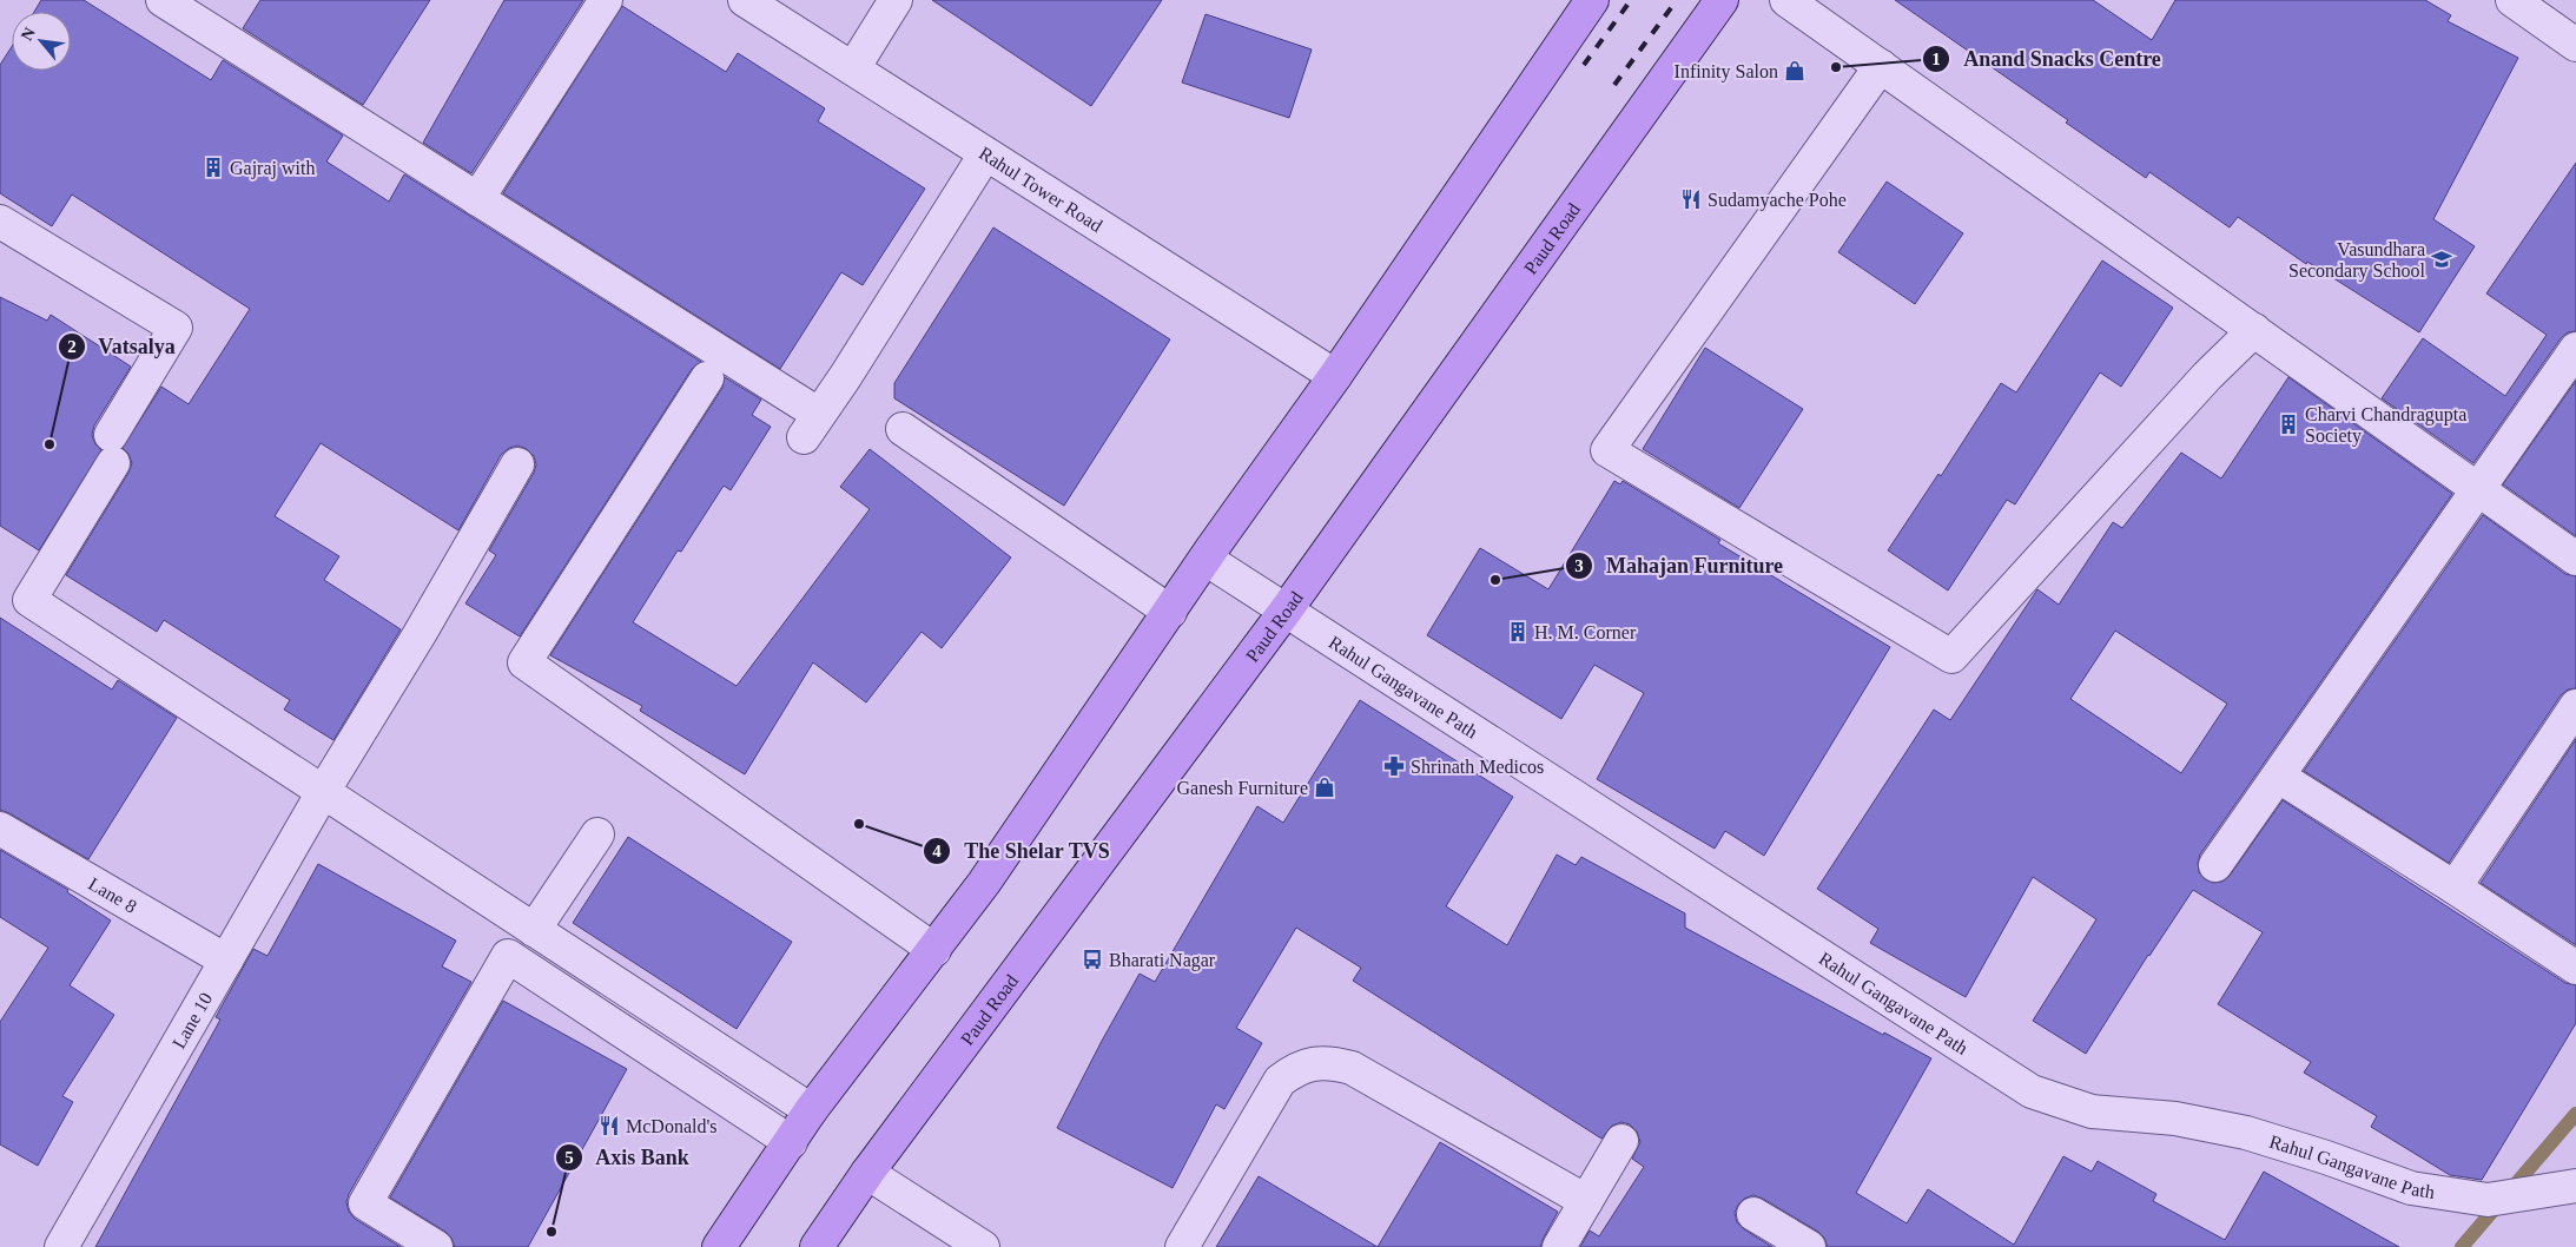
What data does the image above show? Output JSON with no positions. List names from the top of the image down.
{
  "streets": {
    "main road": ["Paud Road"],
    "street": [
      "Rahul Tower Road",
      "Rahul Gangavane Path",
      "Lane 8",
      "Lane 10"
    ]
  },
  "crossings": [
    ["Paud Road", "Rahul Gangavane Path"],
    ["Lane 8", "Lane 10"]
  ],
  "places": {
    "other": [
      "Anand Snacks Centre",
      "Vatsalya",
      "Mahajan Furniture",
      "The Shelar TVS",
      "Axis Bank"
    ],
    "shop": ["Infinity Salon", "Ganesh Furniture"],
    "building": ["Gajraj with", "Charvi Chandragupta Society", "H. M. Corner"],
    "restaurant": ["Sudamyache Pohe", "McDonald's"],
    "school or university": ["Vasundhara Secondary School"],
    "pharmacy": ["Shrinath Medicos"],
    "bus stop": ["Bharati Nagar"]
  },
  "north": "top left"
}
